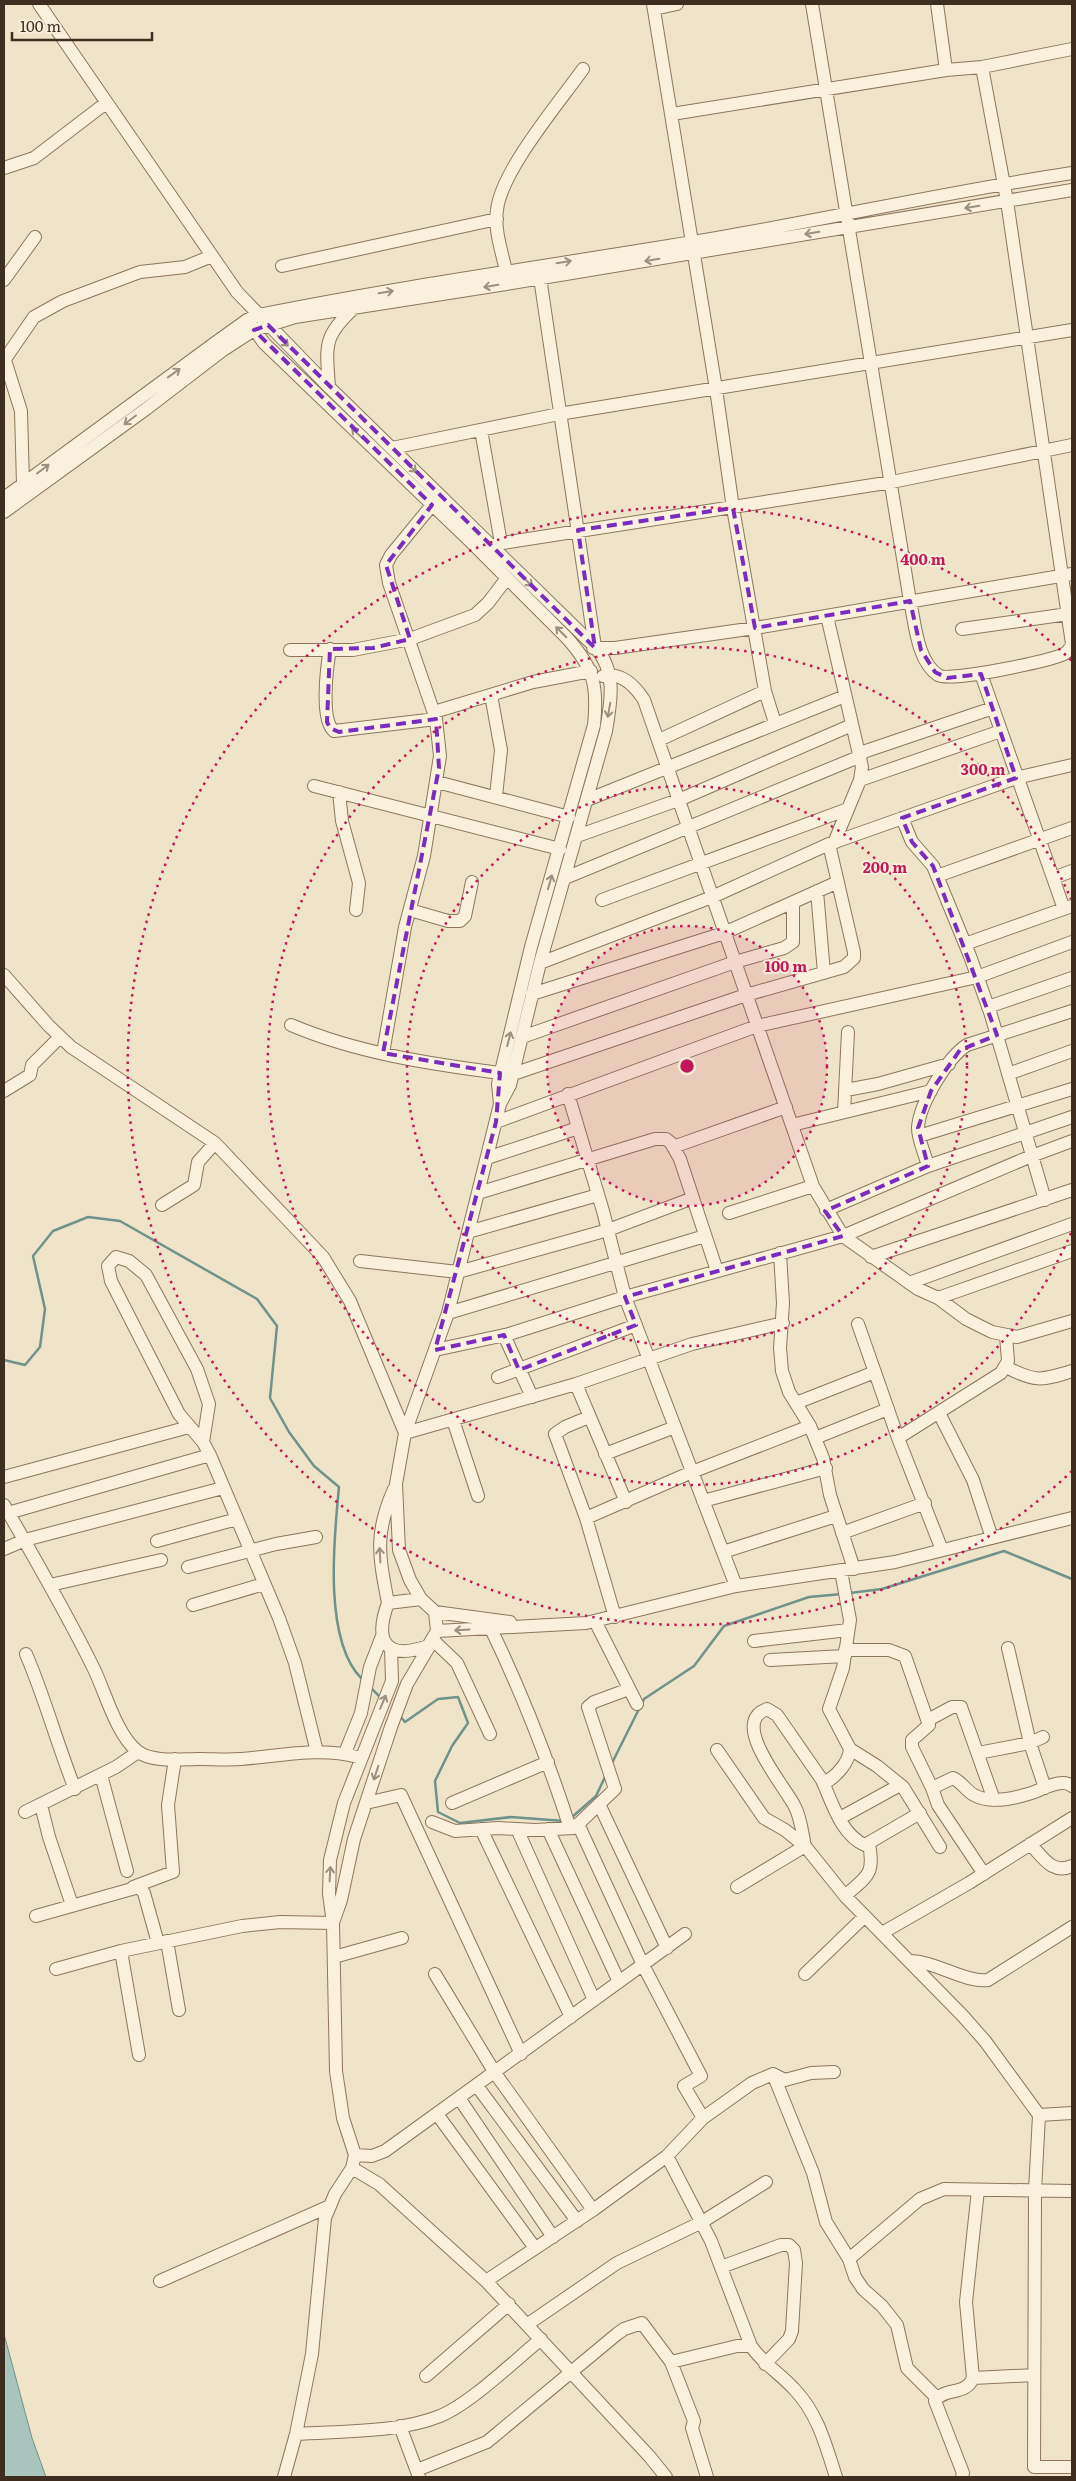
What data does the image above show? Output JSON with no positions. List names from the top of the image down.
{
  "scale_bar": "100 m",
  "rings": [
    "400 m",
    "300 m",
    "200 m",
    "100 m"
  ]
}
